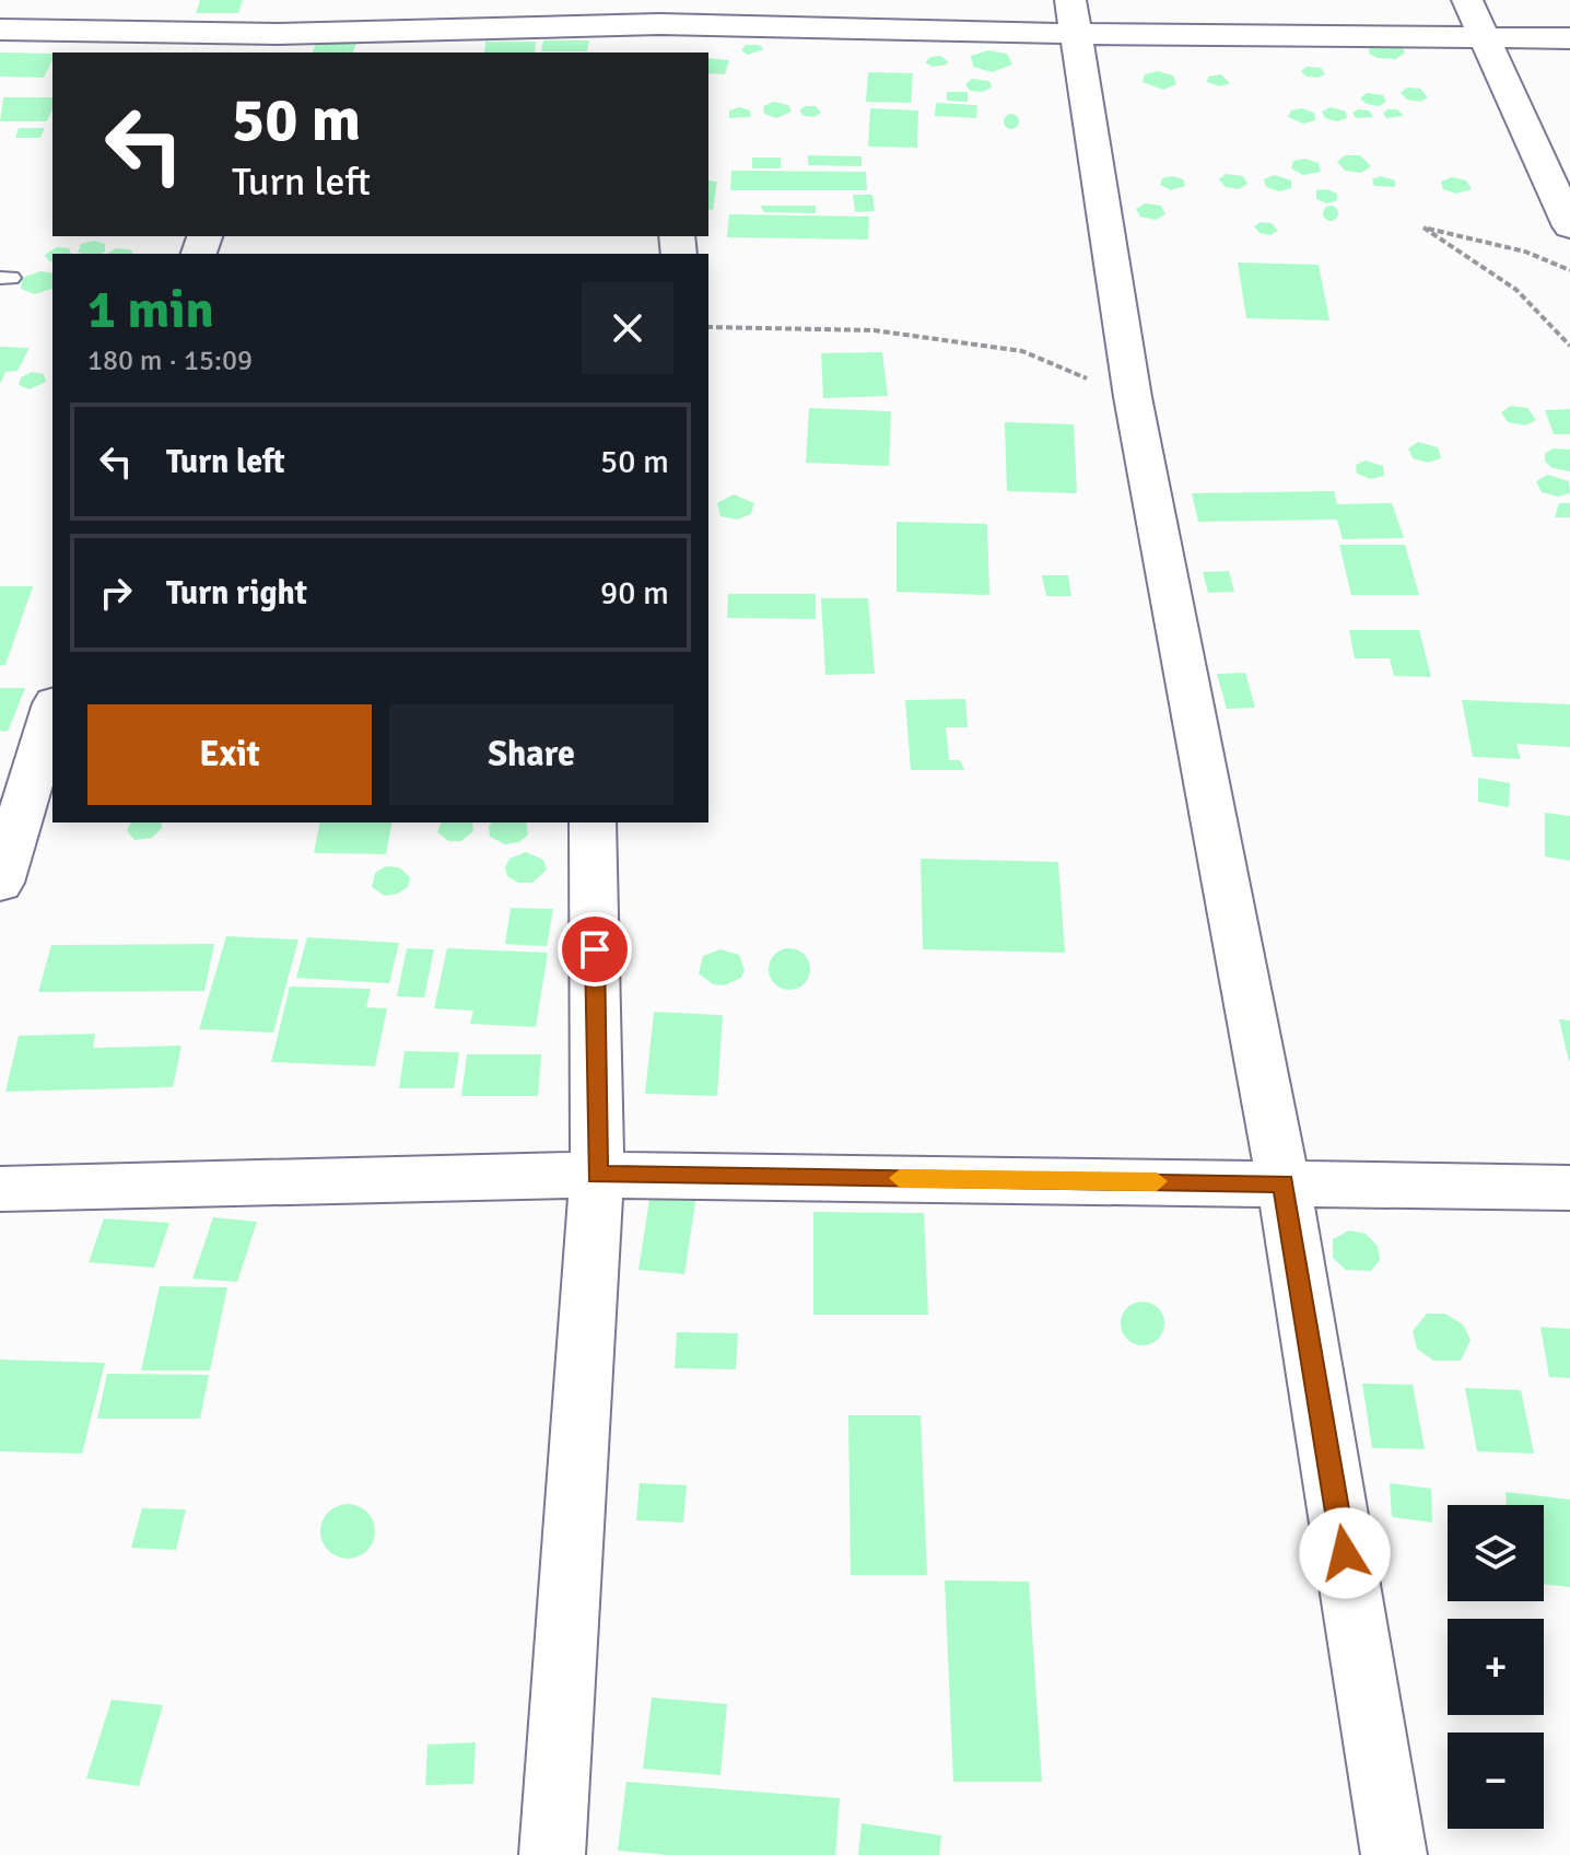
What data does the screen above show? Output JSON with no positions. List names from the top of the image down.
{
  "page": {
    "turn": ["50 m", "Turn left"],
    "heading": ["1 min", "180 m · 15:09"],
    "list": [
      {
        "name": "Turn left",
        "value": "50 m"
      },
      {
        "name": "Turn right",
        "value": "90 m"
      }
    ],
    "buttons": ["Exit", "Share"],
    "map_buttons": ["+", "−"]
  }
}
